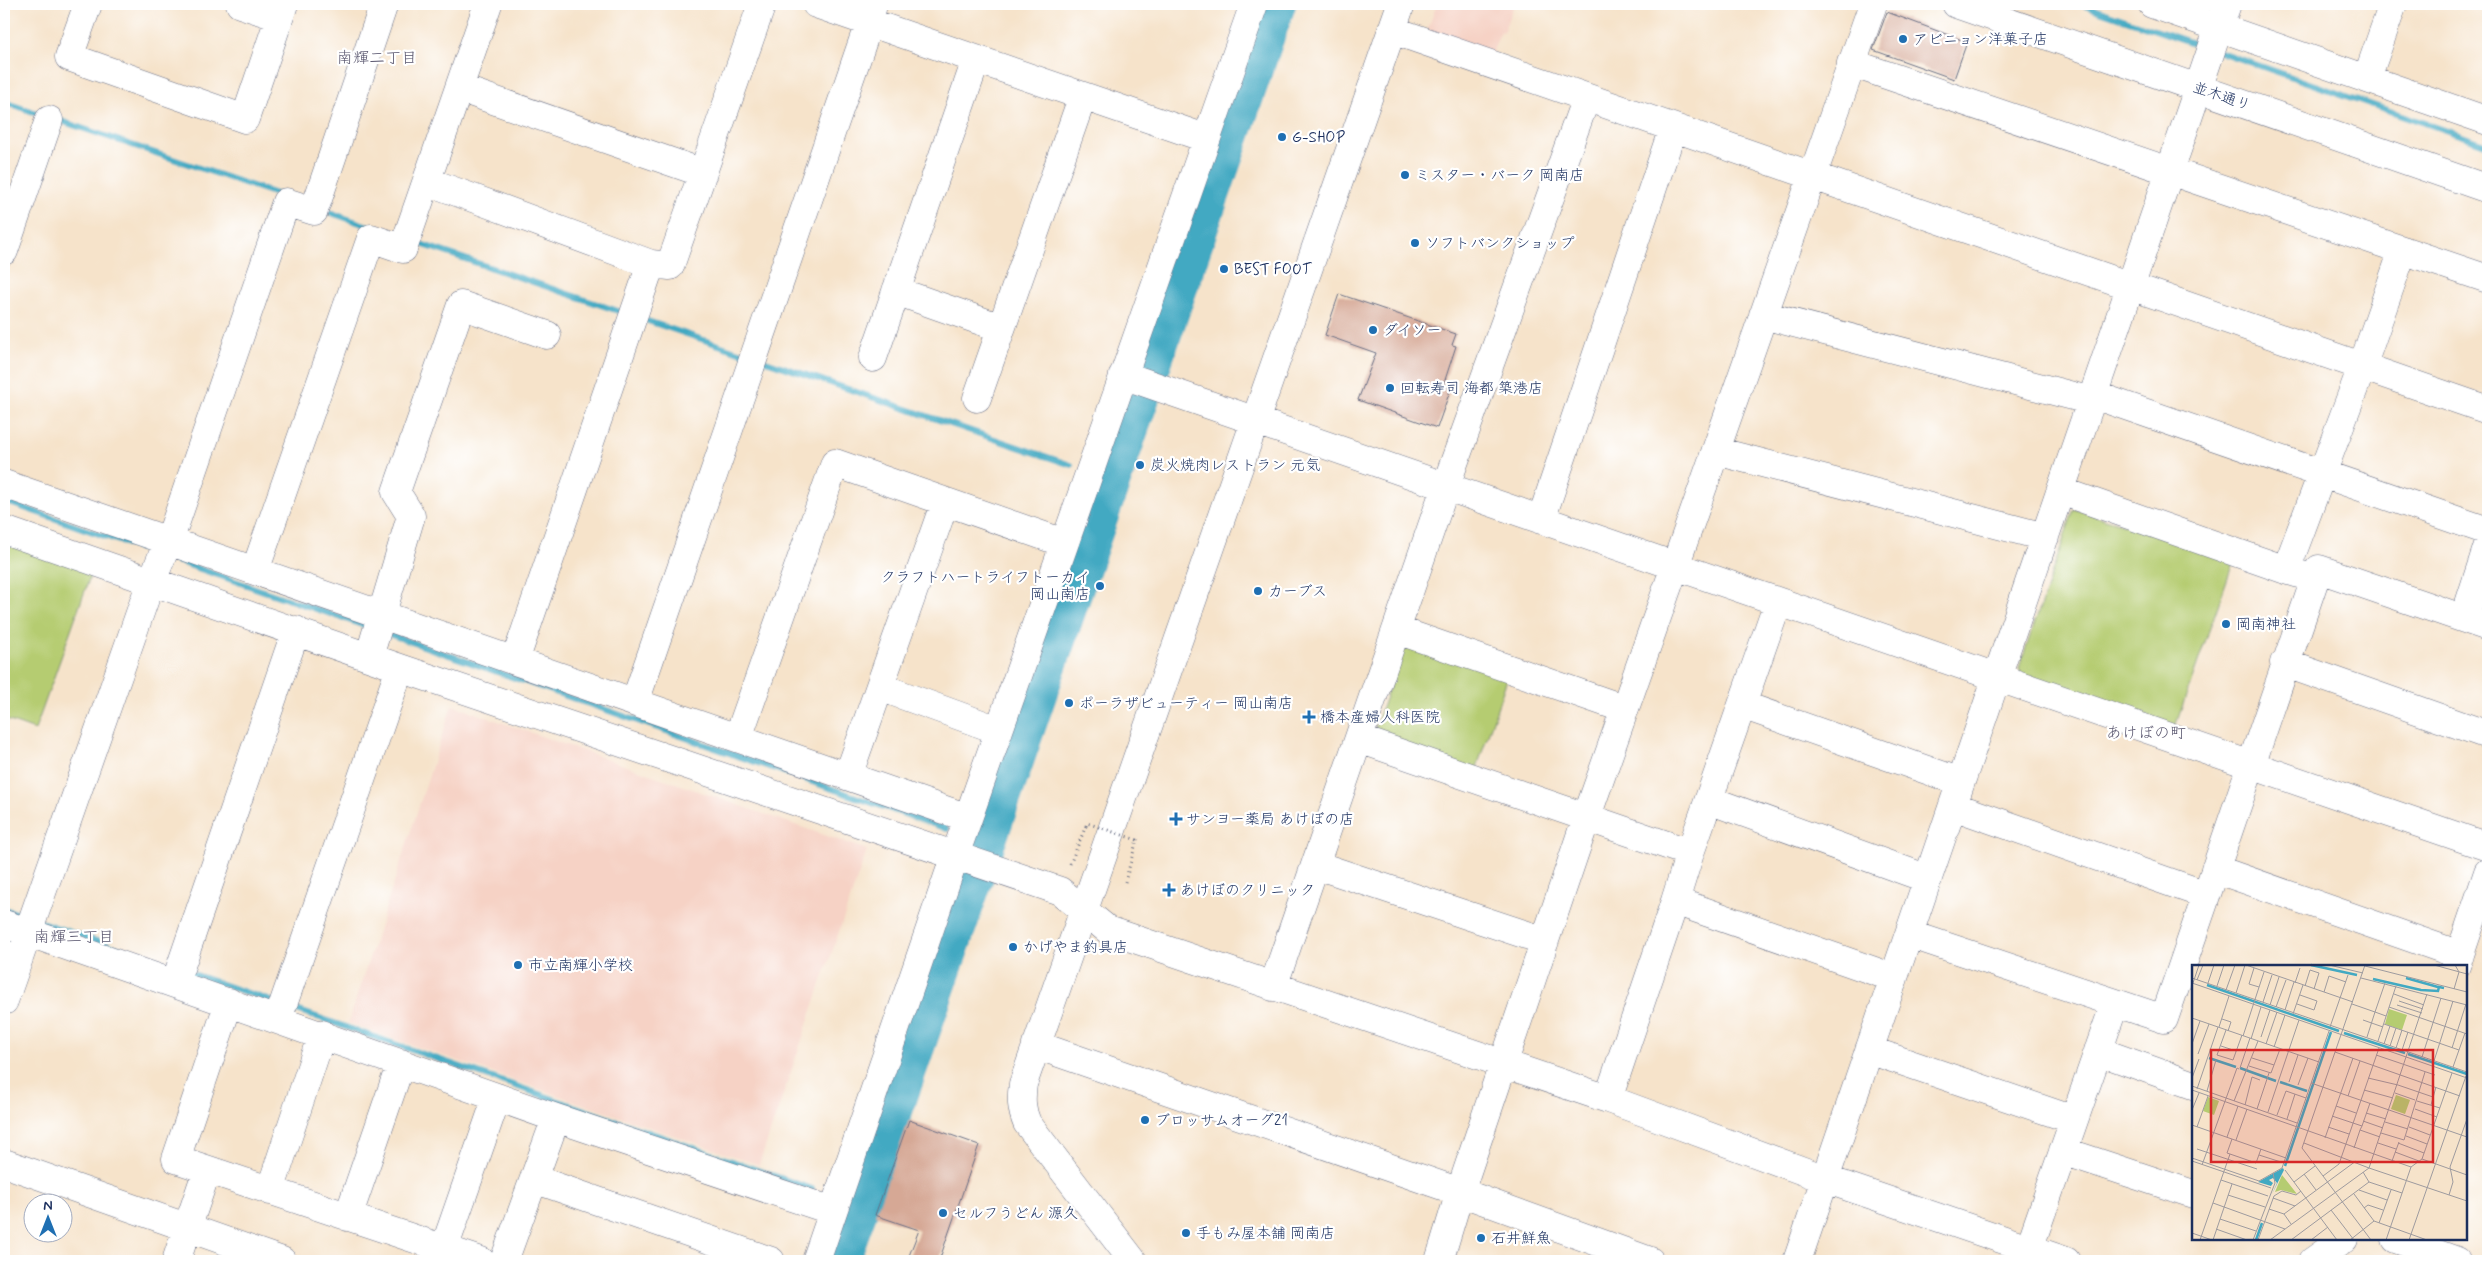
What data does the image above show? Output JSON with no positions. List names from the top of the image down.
{
  "streets": {
    "street": ["並木通り"]
  },
  "districts": ["南輝二丁目", "あけぼの町", "南輝三丁目"],
  "places": {
    "other": [
      "アビニョン洋菓子店",
      "G-SHOP",
      "ミスター・バーク 岡南店",
      "ソフトバンクショップ",
      "BEST FOOT",
      "ダイソー",
      "回転寿司 海都 築港店",
      "炭火焼肉レストラン 元気",
      "クラフトハートライフトーカイ 岡山南店",
      "カーブス",
      "岡南神社",
      "ポーラザビューティー 岡山南店",
      "かげやま釣具店",
      "市立南輝小学校",
      "ブロッサムオーグ21",
      "セルフうどん 源久",
      "手もみ屋本舗 岡南店",
      "石井鮮魚"
    ],
    "health": ["橋本産婦人科医院", "サンヨー薬局 あけぼの店", "あけぼのクリニック"]
  },
  "north": "top"
}
